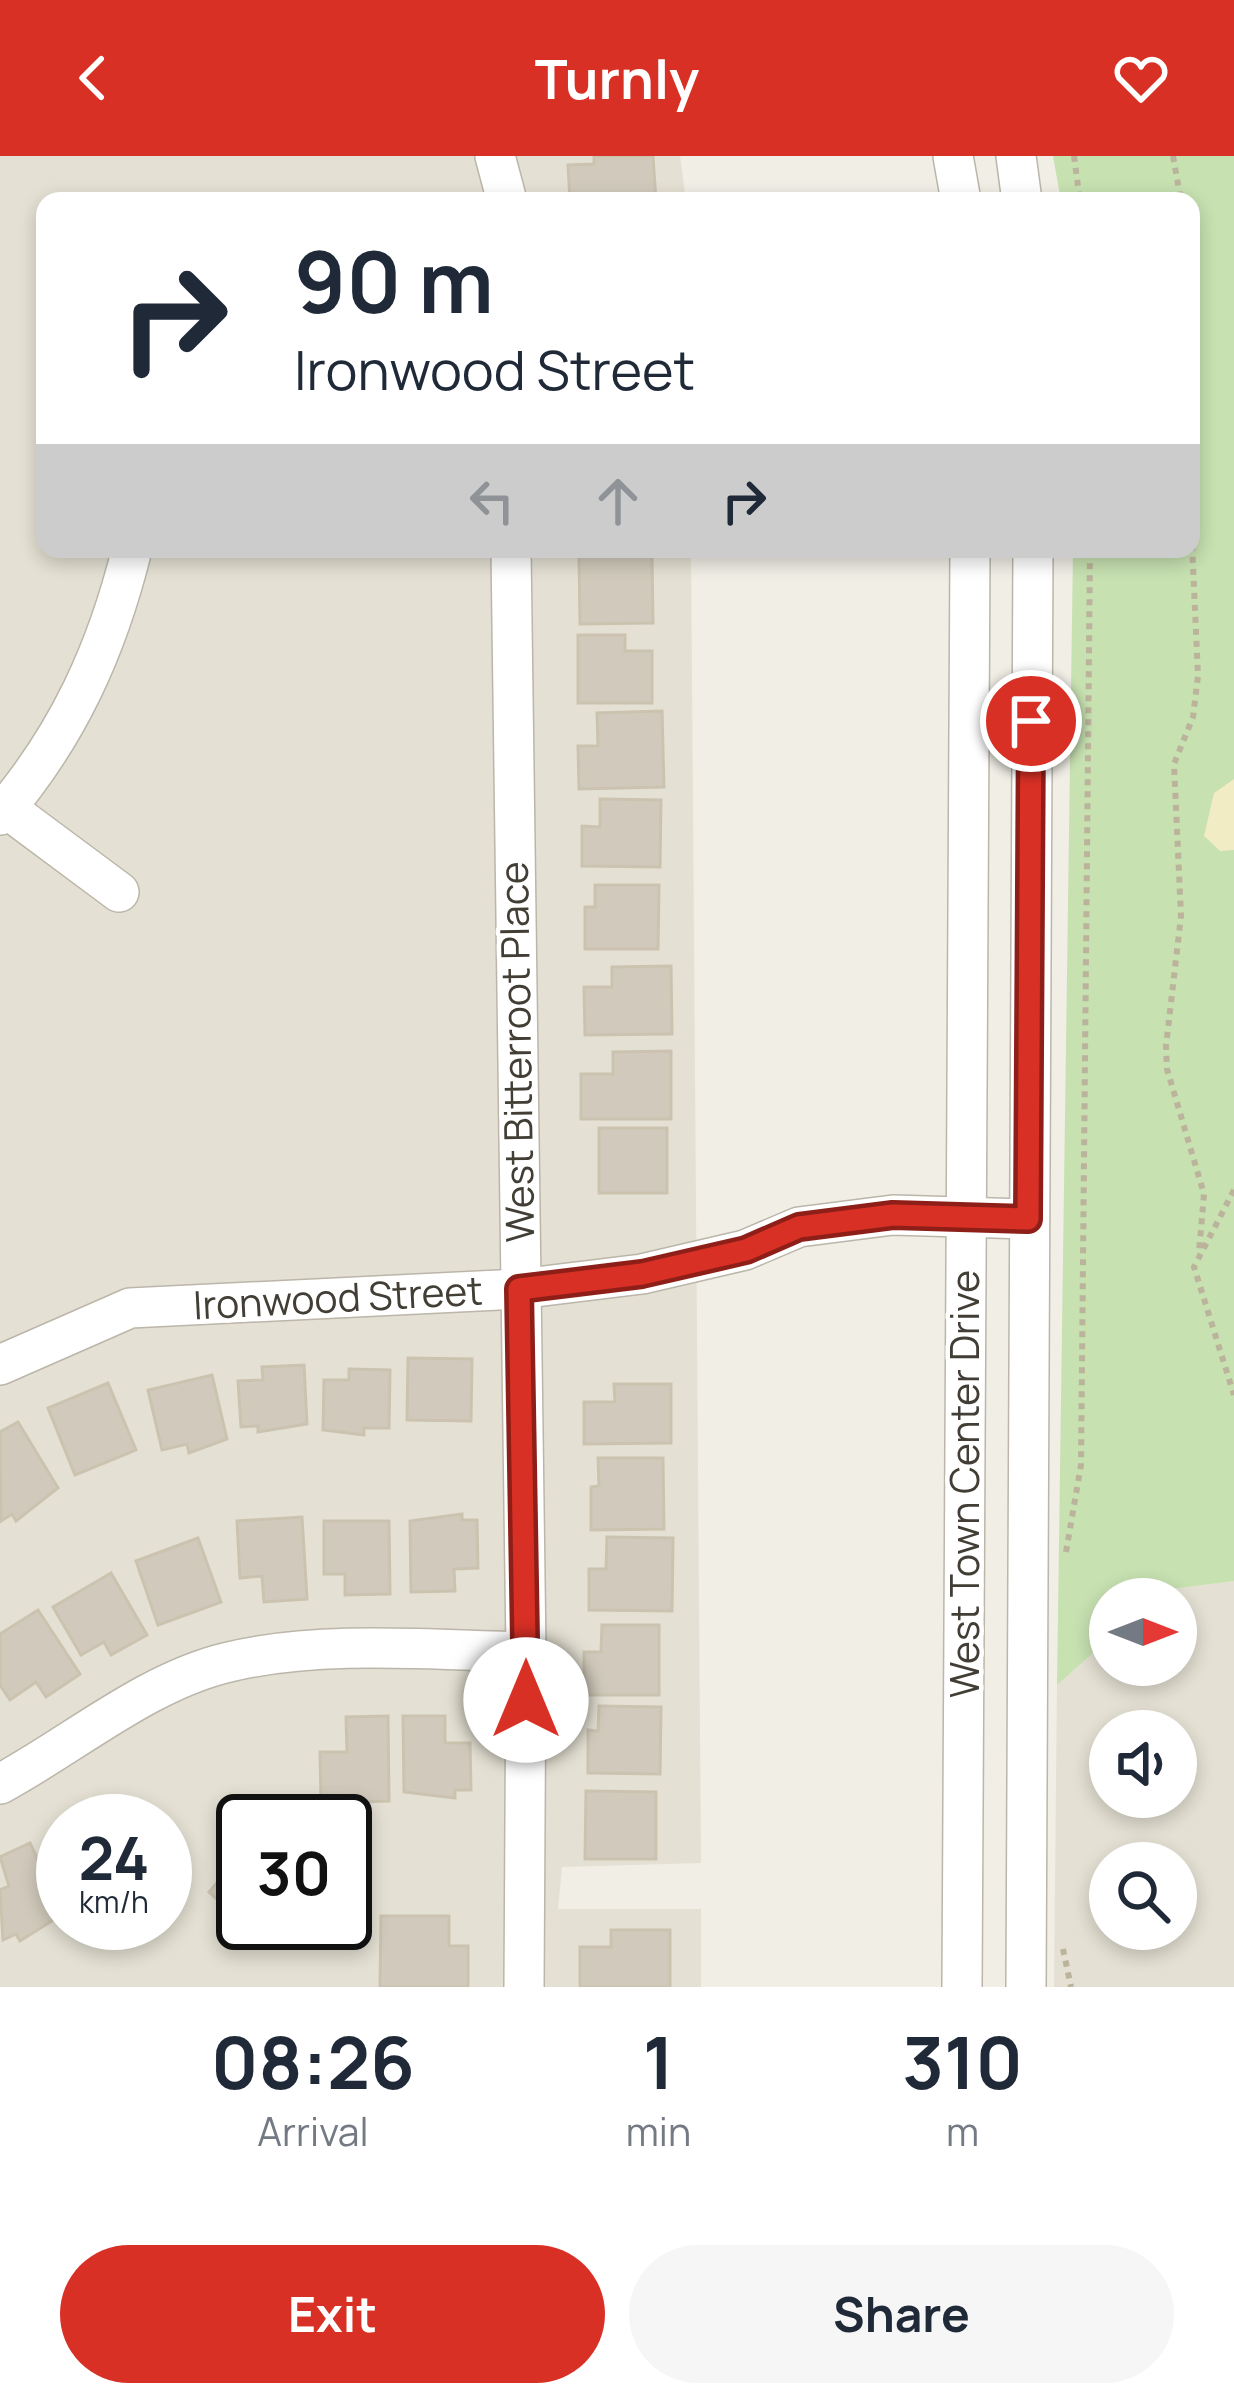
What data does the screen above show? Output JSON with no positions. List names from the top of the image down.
{
  "streets": {
    "street": ["West Bitterroot Place", "Ironwood Street", "West Town Center Drive"]
  },
  "crossings": [
    ["West Bitterroot Place", "Ironwood Street"],
    ["Ironwood Street", "West Town Center Drive"]
  ],
  "north": "right",
  "page": {
    "header": "Turnly",
    "turn": ["90 m", "Ironwood Street"],
    "speed": "24 km/h",
    "limit": "30",
    "eta": [
      "08:26",
      "Arrival",
      "1",
      "min",
      "310",
      "m"
    ],
    "buttons": ["Exit", "Share"]
  }
}
